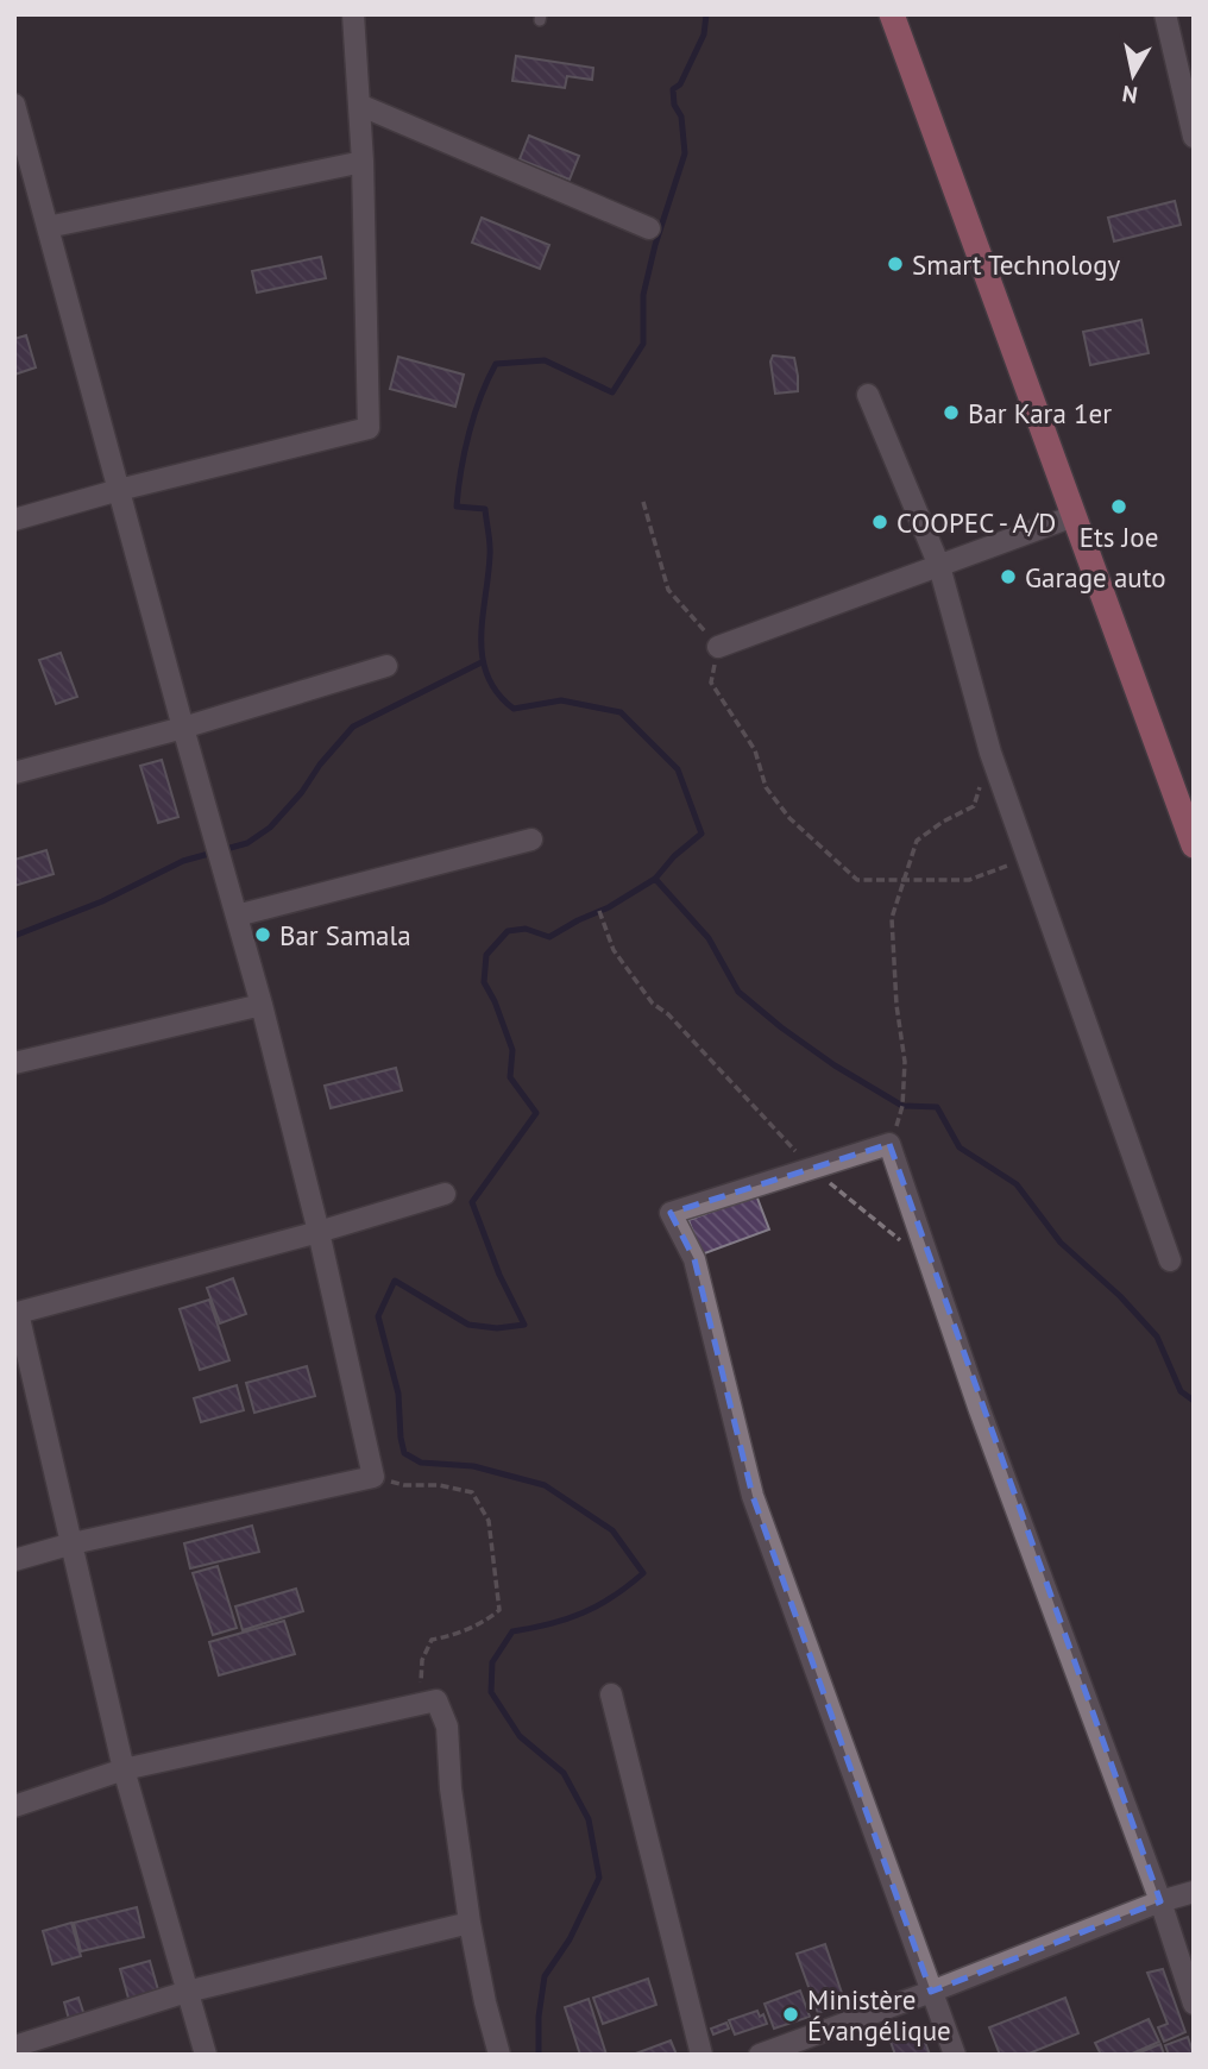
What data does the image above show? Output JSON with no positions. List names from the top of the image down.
{
  "places": [
    "Smart Technology",
    "Bar Kara 1er",
    "Ets Joe",
    "COOPEC - A/D",
    "Garage auto",
    "Bar Samala",
    "Ministère Évangélique"
  ],
  "north": "bottom"
}
